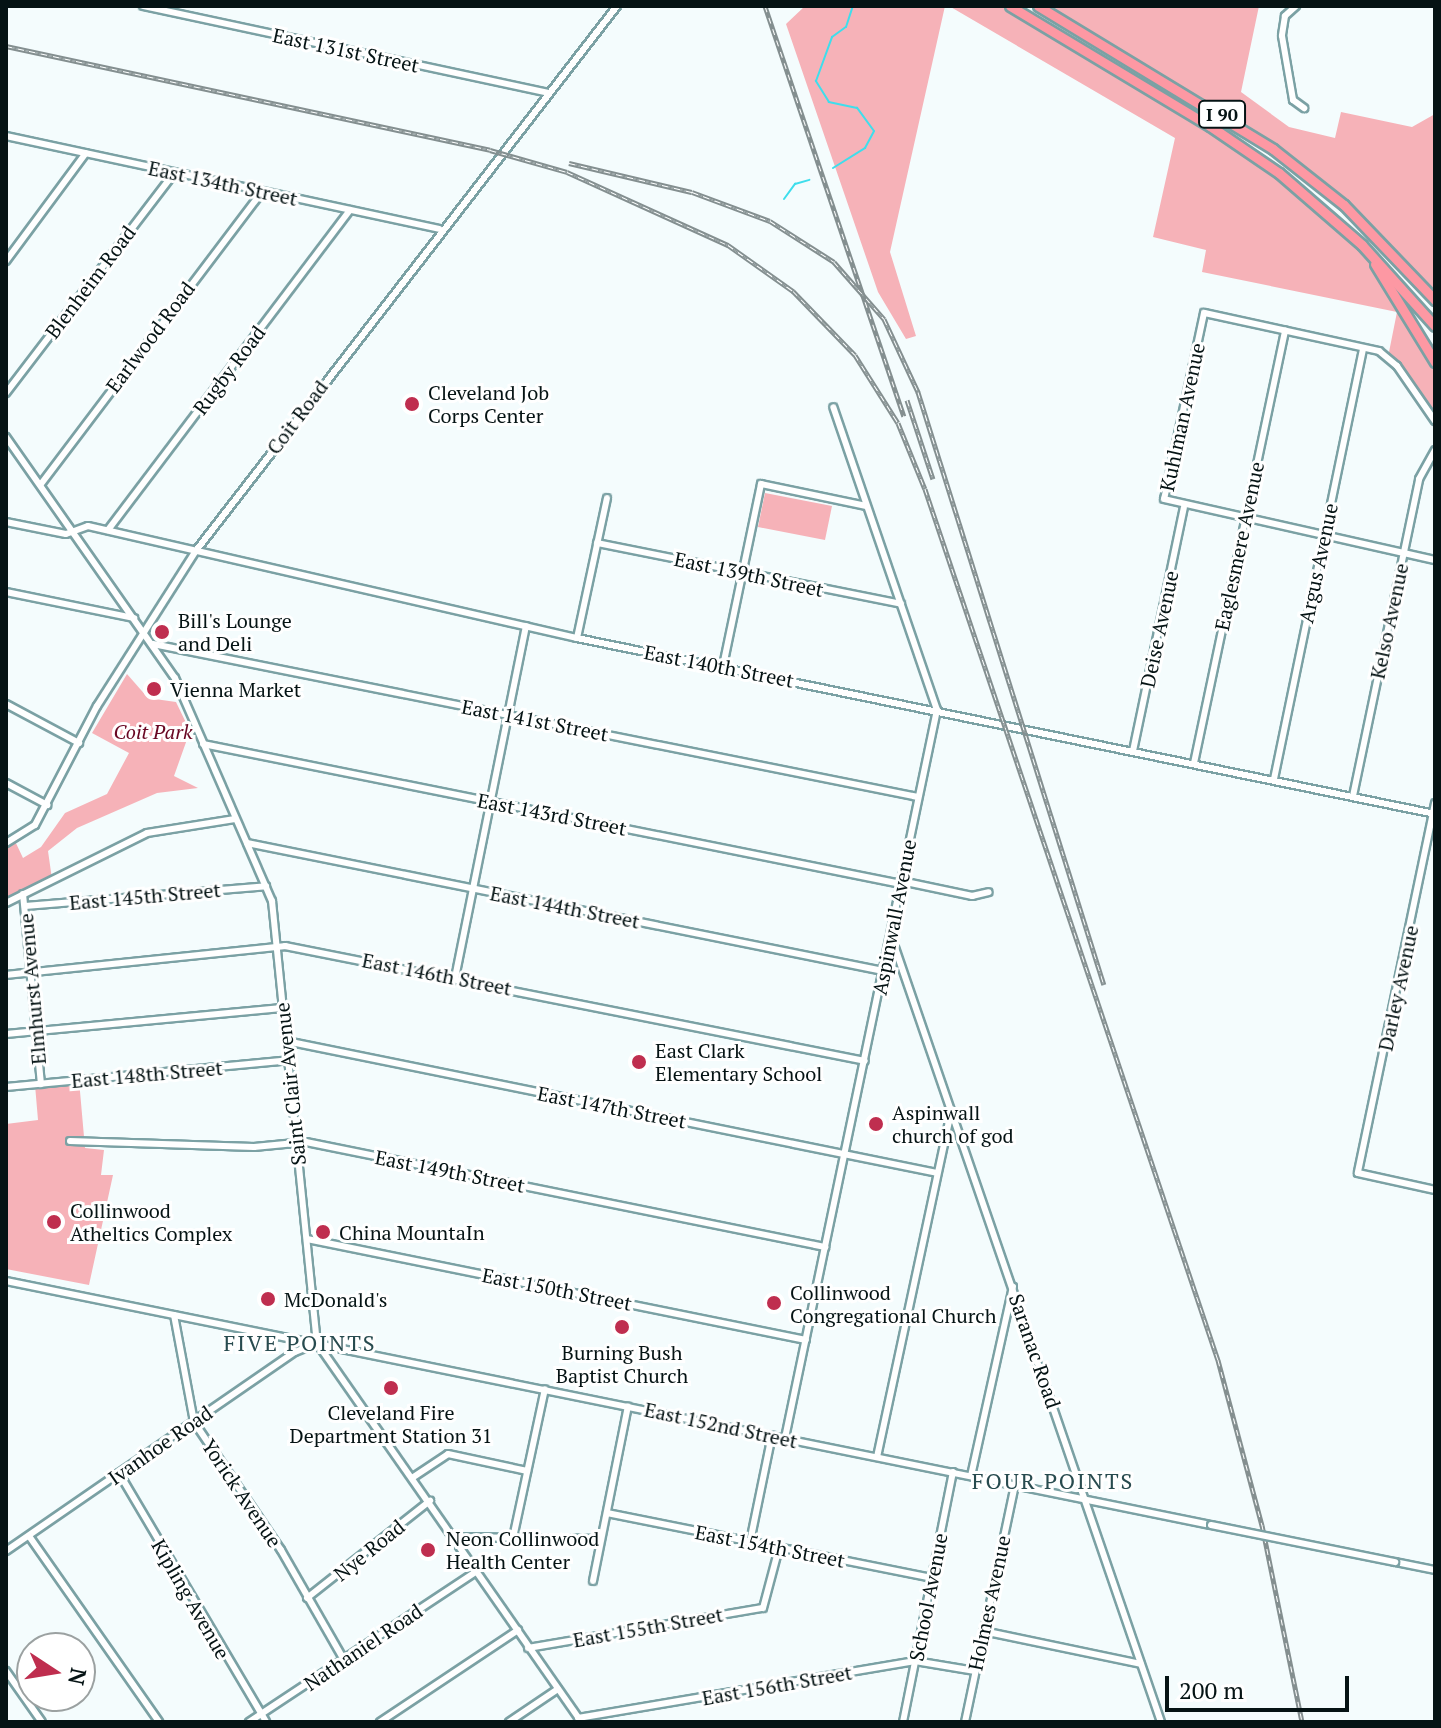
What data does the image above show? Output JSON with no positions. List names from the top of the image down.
{
  "streets": {
    "highway": ["I 90"],
    "street": [
      "East 131st Street",
      "East 134th Street",
      "Blenheim Road",
      "Earlwood Road",
      "Rugby Road",
      "Coit Road",
      "Kuhlman Avenue",
      "Eaglesmere Avenue",
      "Argus Avenue",
      "East 139th Street",
      "Kelso Avenue",
      "Deise Avenue",
      "East 140th Street",
      "East 141st Street",
      "East 143rd Street",
      "East 145th Street",
      "East 144th Street",
      "Aspinwall Avenue",
      "East 146th Street",
      "Darley Avenue",
      "Elmhurst Avenue",
      "East 148th Street",
      "Saint Clair Avenue",
      "East 147th Street",
      "East 149th Street",
      "East 150th Street",
      "Saranac Road",
      "East 152nd Street",
      "Ivanhoe Road",
      "Yorick Avenue",
      "East 154th Street",
      "Nye Road",
      "School Avenue",
      "Kipling Avenue",
      "Holmes Avenue",
      "East 155th Street",
      "Nathaniel Road",
      "East 156th Street"
    ]
  },
  "crossings": [
    ["East 131st Street", "Coit Road"],
    ["East 134th Street", "Blenheim Road"],
    ["East 134th Street", "Earlwood Road"],
    ["East 134th Street", "Rugby Road"],
    ["East 134th Street", "Coit Road"],
    ["Earlwood Road", "Saint Clair Avenue"],
    ["Rugby Road", "East 140th Street"],
    ["Coit Road", "East 140th Street"],
    ["Coit Road", "Saint Clair Avenue"],
    ["Kuhlman Avenue", "Eaglesmere Avenue"],
    ["Kuhlman Avenue", "Deise Avenue"],
    ["Eaglesmere Avenue", "East 140th Street"],
    ["Argus Avenue", "East 140th Street"],
    ["Kelso Avenue", "East 140th Street"],
    ["Deise Avenue", "East 140th Street"],
    ["East 140th Street", "Aspinwall Avenue"],
    ["East 140th Street", "Darley Avenue"],
    ["East 140th Street", "Saint Clair Avenue"],
    ["East 141st Street", "Aspinwall Avenue"],
    ["East 141st Street", "Saint Clair Avenue"],
    ["East 143rd Street", "Aspinwall Avenue"],
    ["East 143rd Street", "Saint Clair Avenue"],
    ["East 145th Street", "Elmhurst Avenue"],
    ["East 145th Street", "Saint Clair Avenue"],
    ["East 144th Street", "Aspinwall Avenue"],
    ["East 144th Street", "Saint Clair Avenue"],
    ["Aspinwall Avenue", "East 146th Street"],
    ["Aspinwall Avenue", "East 147th Street"],
    ["Aspinwall Avenue", "East 149th Street"],
    ["Aspinwall Avenue", "East 150th Street"],
    ["Aspinwall Avenue", "Saranac Road"],
    ["Aspinwall Avenue", "East 152nd Street"],
    ["East 146th Street", "Elmhurst Avenue"],
    ["East 146th Street", "Saint Clair Avenue"],
    ["Elmhurst Avenue", "East 148th Street"],
    ["East 148th Street", "Saint Clair Avenue"],
    ["Saint Clair Avenue", "East 147th Street"],
    ["Saint Clair Avenue", "East 149th Street"],
    ["Saint Clair Avenue", "East 150th Street"],
    ["Saint Clair Avenue", "East 152nd Street"],
    ["Saint Clair Avenue", "Ivanhoe Road"],
    ["Saint Clair Avenue", "Nye Road"],
    ["Saint Clair Avenue", "East 155th Street"],
    ["Saint Clair Avenue", "Nathaniel Road"],
    ["Saint Clair Avenue", "East 156th Street"],
    ["Saranac Road", "East 152nd Street"],
    ["East 152nd Street", "Ivanhoe Road"],
    ["East 152nd Street", "Yorick Avenue"],
    ["East 152nd Street", "School Avenue"],
    ["East 152nd Street", "Holmes Avenue"],
    ["Ivanhoe Road", "Yorick Avenue"],
    ["Ivanhoe Road", "Kipling Avenue"],
    ["Yorick Avenue", "Nye Road"],
    ["Yorick Avenue", "Nathaniel Road"],
    ["East 154th Street", "School Avenue"],
    ["East 154th Street", "East 155th Street"],
    ["School Avenue", "East 156th Street"],
    ["Kipling Avenue", "Nathaniel Road"],
    ["Holmes Avenue", "East 156th Street"]
  ],
  "districts": ["FIVE POINTS", "FOUR POINTS"],
  "parks": ["Coit Park"],
  "places": [
    "Cleveland Job Corps Center",
    "Bill's Lounge and Deli",
    "Vienna Market",
    "East Clark Elementary School",
    "Aspinwall church of god",
    "Collinwood Atheltics Complex",
    "China MountaIn",
    "McDonald's",
    "Collinwood Congregational Church",
    "Burning Bush Baptist Church",
    "Cleveland Fire Department Station 31",
    "Neon Collinwood Health Center"
  ],
  "scale_bar": "200 m",
  "north": "right"
}
